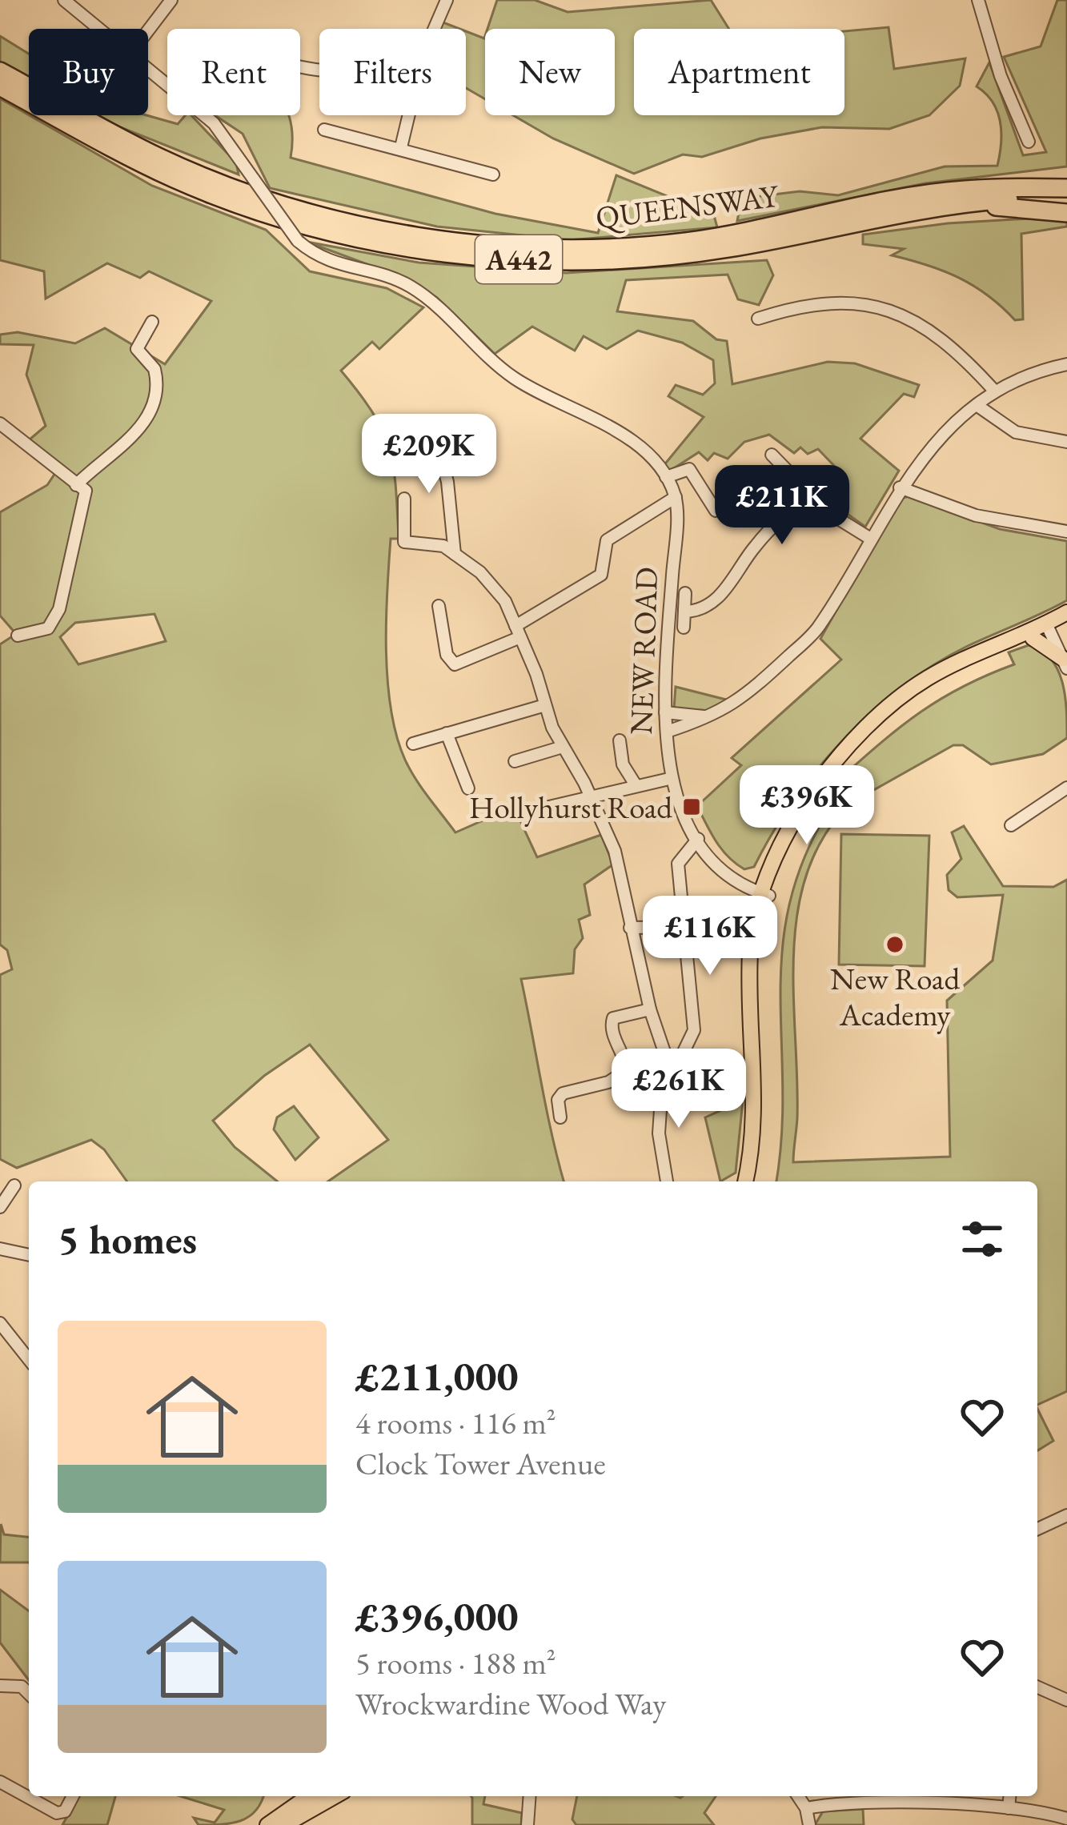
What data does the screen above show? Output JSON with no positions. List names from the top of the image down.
{
  "streets": {
    "highway": ["QUEENSWAY", "A442"],
    "street": ["NEW ROAD"]
  },
  "crossings": [
    ["QUEENSWAY", "A442"]
  ],
  "places": {
    "transit": ["Hollyhurst Road"],
    "other": ["New Road Academy"]
  },
  "page": {
    "chip": [
      "Buy",
      "Rent",
      "Filters",
      "New",
      "Apartment"
    ],
    "price": [
      "£209K",
      "£211K",
      "£396K",
      "£116K",
      "£261K"
    ],
    "heading": "5 homes",
    "list": [
      {
        "name": "£211,000",
        "note": "4 rooms · 116 m² · Clock Tower Avenue"
      },
      {
        "name": "£396,000",
        "note": "5 rooms · 188 m² · Wrockwardine Wood Way"
      }
    ]
  }
}
